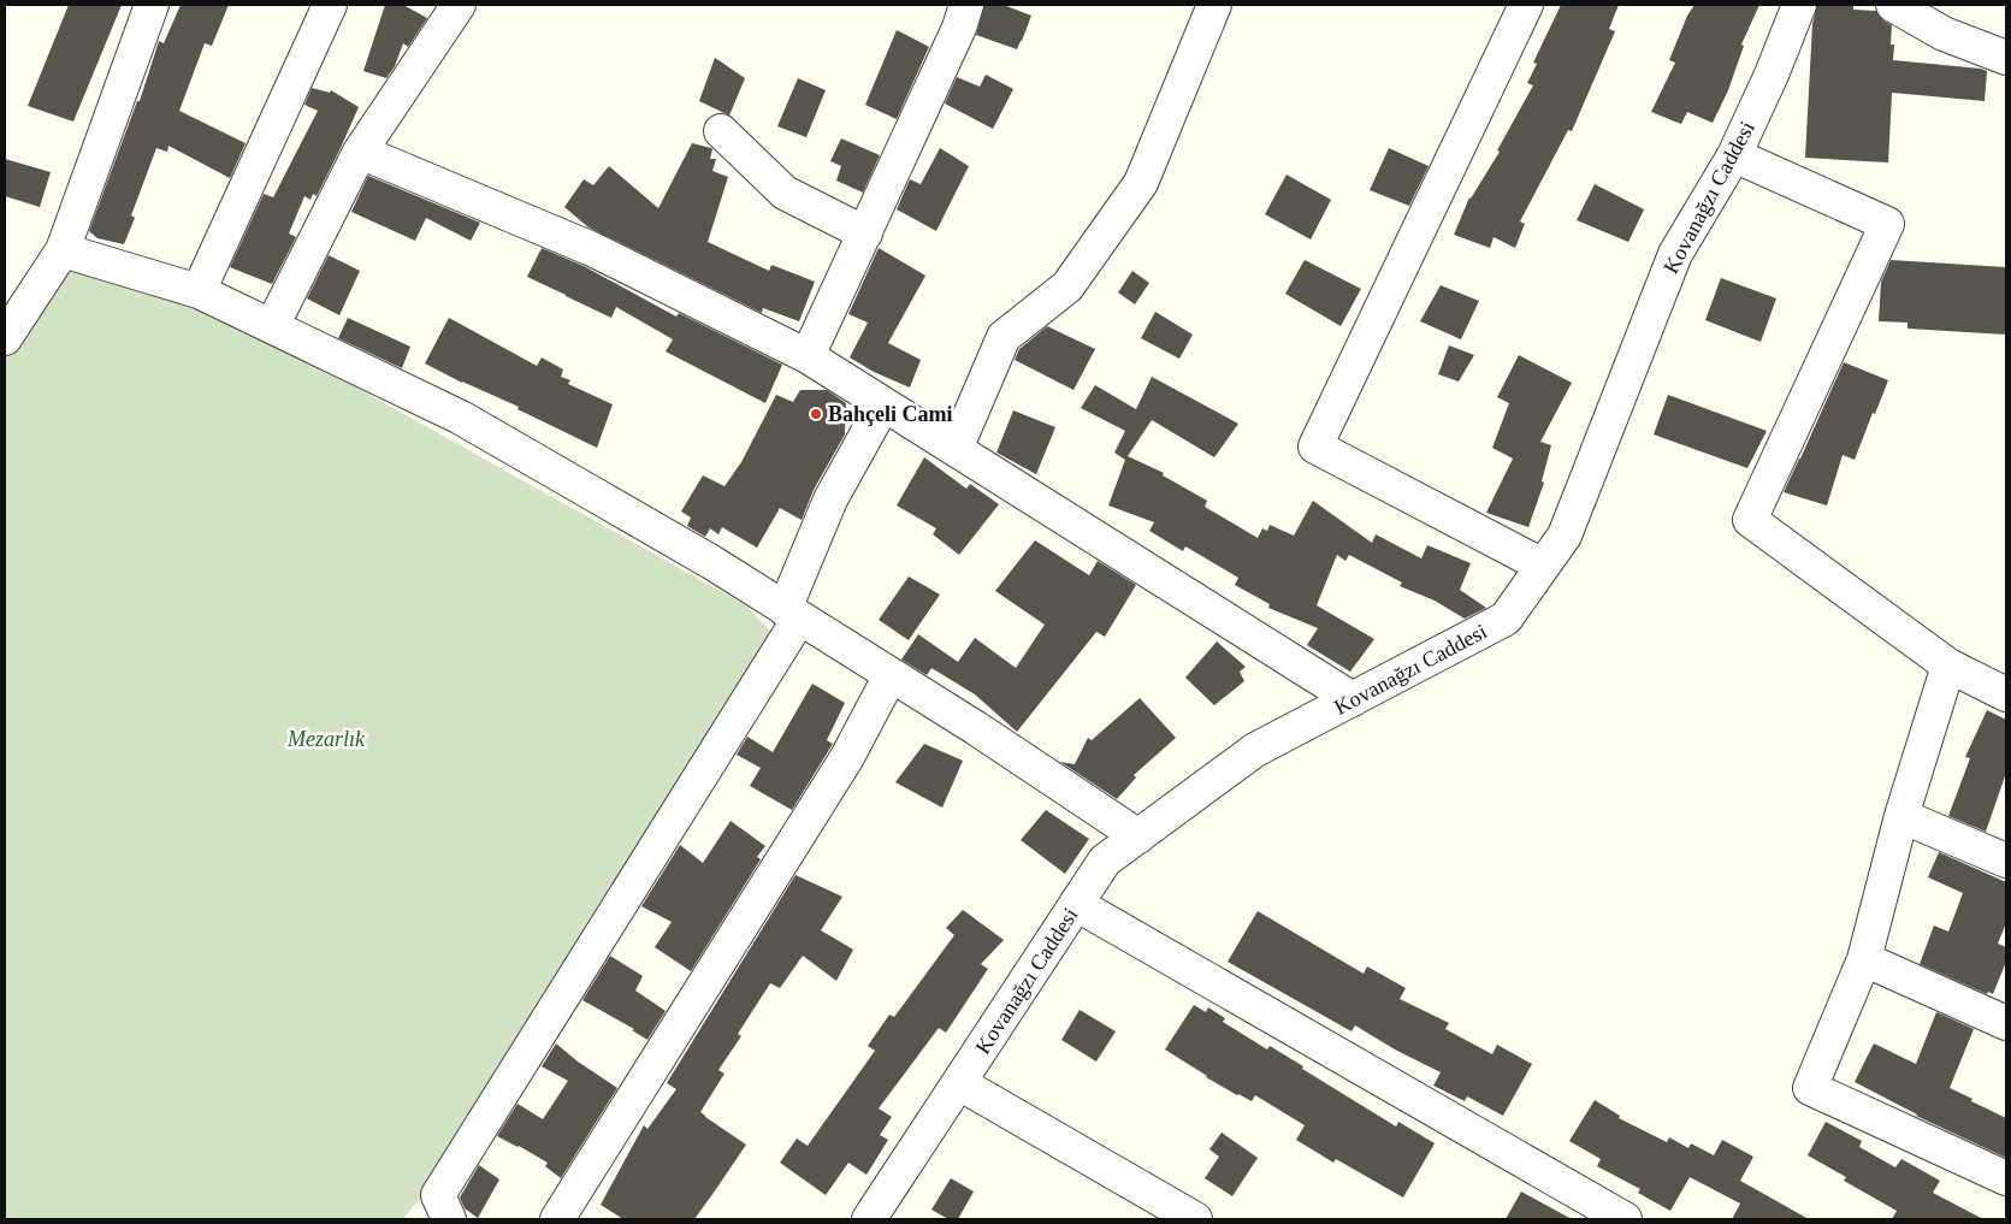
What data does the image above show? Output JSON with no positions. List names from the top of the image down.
{
  "streets": {
    "street": ["Kovanağzı Caddesi"]
  },
  "parks": ["Mezarlık"],
  "places": ["Bahçeli Cami"]
}
